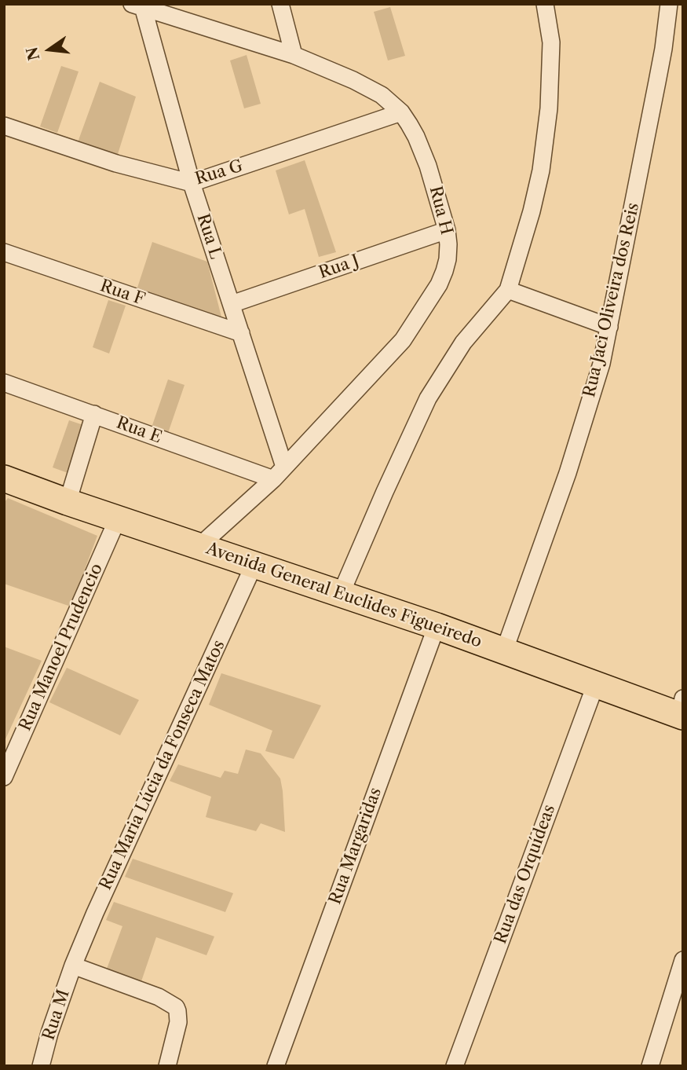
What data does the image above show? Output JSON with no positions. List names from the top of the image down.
{
  "streets": {
    "main road": ["Avenida General Euclides Figueiredo"],
    "street": [
      "Rua G",
      "Rua H",
      "Rua L",
      "Rua J",
      "Rua F",
      "Rua Jaci Oliveira dos Reis",
      "Rua E",
      "Rua Manoel Prudencio",
      "Rua Maria Lúcia da Fonseca Matos",
      "Rua Margaridas",
      "Rua das Orquídeas",
      "Rua M"
    ]
  },
  "crossings": [
    ["Rua G", "Rua H"],
    ["Rua G", "Rua L"],
    ["Rua H", "Rua L"],
    ["Rua H", "Rua J"],
    ["Rua H", "Rua E"],
    ["Rua H", "Avenida General Euclides Figueiredo"],
    ["Rua L", "Rua J"],
    ["Rua L", "Rua F"],
    ["Rua L", "Rua E"],
    ["Rua Jaci Oliveira dos Reis", "Avenida General Euclides Figueiredo"],
    ["Avenida General Euclides Figueiredo", "Rua Manoel Prudencio"],
    ["Avenida General Euclides Figueiredo", "Rua Maria Lúcia da Fonseca Matos"],
    ["Avenida General Euclides Figueiredo", "Rua Margaridas"],
    ["Avenida General Euclides Figueiredo", "Rua das Orquídeas"],
    ["Rua Maria Lúcia da Fonseca Matos", "Rua M"]
  ],
  "north": "left"
}
